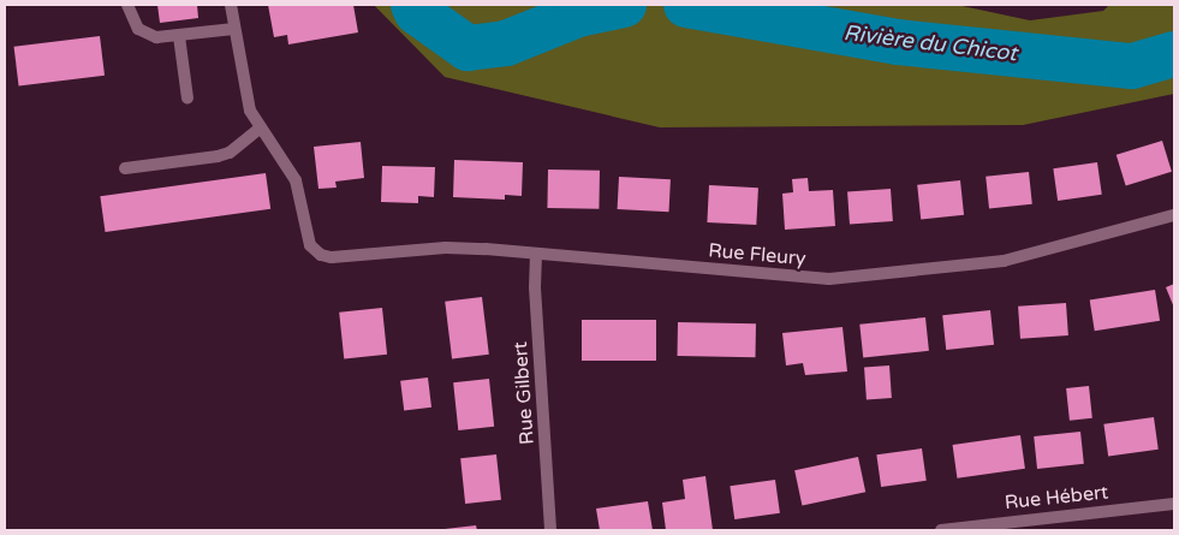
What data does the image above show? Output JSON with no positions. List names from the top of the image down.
{
  "streets": {
    "street": ["Rue Fleury", "Rue Gilbert", "Rue Hébert"]
  },
  "crossings": [
    ["Rue Fleury", "Rue Gilbert"]
  ],
  "water": ["Rivière du Chicot"]
}
